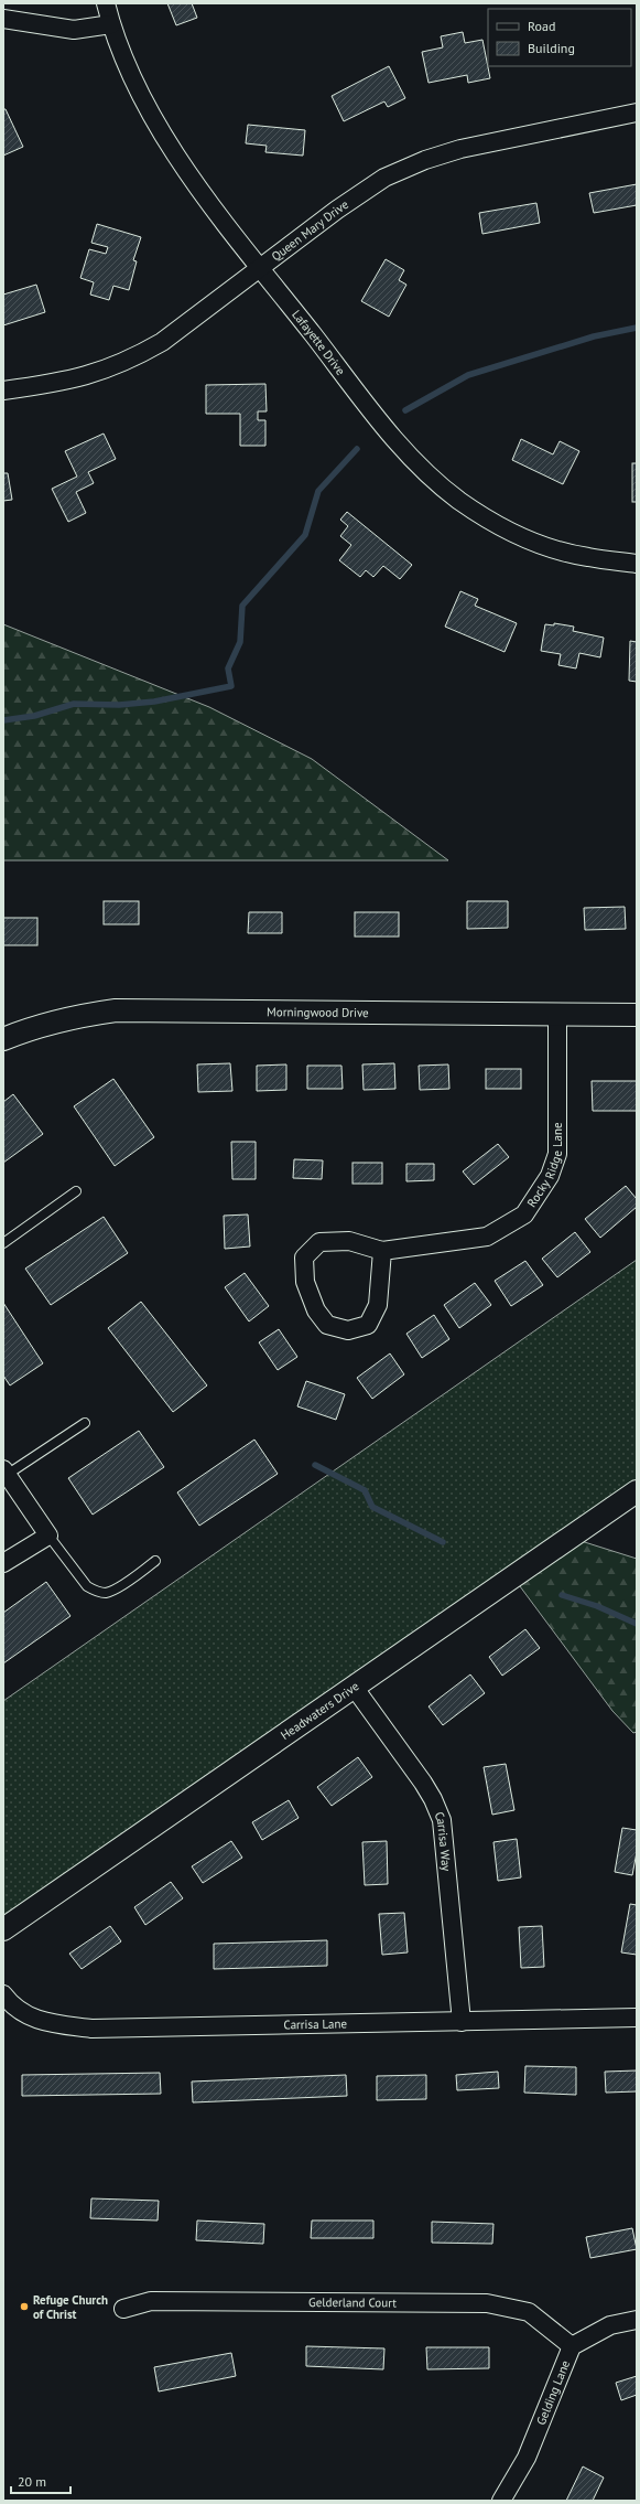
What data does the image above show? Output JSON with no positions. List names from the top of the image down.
{
  "streets": {
    "street": [
      "Queen Mary Drive",
      "Lafayette Drive",
      "Morningwood Drive",
      "Rocky Ridge Lane",
      "Headwaters Drive",
      "Carrisa Way",
      "Carrisa Lane",
      "Gelderland Court",
      "Gelding Lane"
    ]
  },
  "crossings": [
    ["Queen Mary Drive", "Lafayette Drive"],
    ["Morningwood Drive", "Rocky Ridge Lane"],
    ["Headwaters Drive", "Carrisa Way"],
    ["Carrisa Way", "Carrisa Lane"],
    ["Gelderland Court", "Gelding Lane"]
  ],
  "places": ["Refuge Church of Christ"],
  "legend": ["Road", "Building"],
  "scale_bar": "20 m"
}
